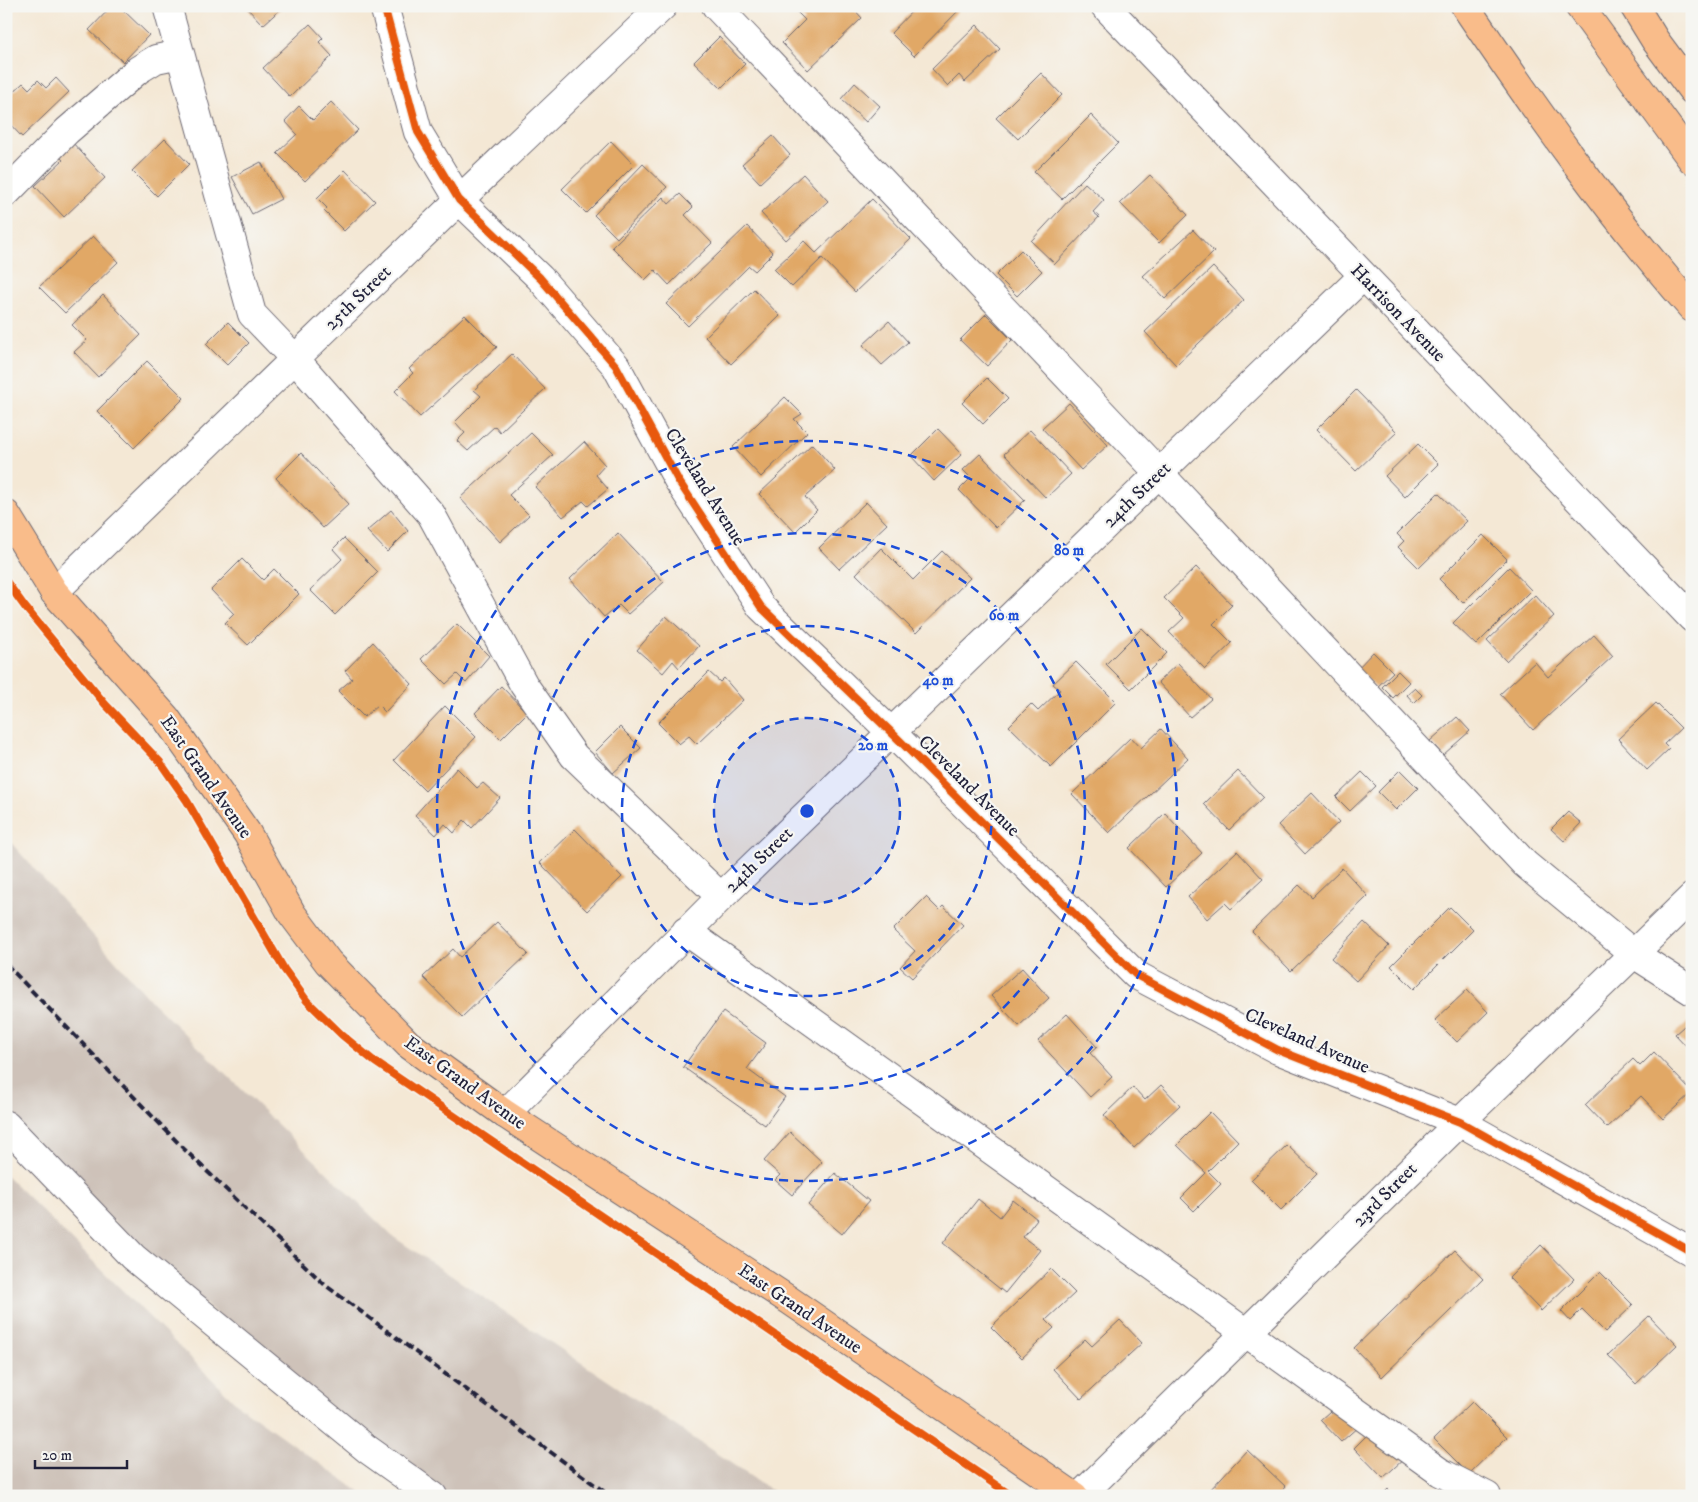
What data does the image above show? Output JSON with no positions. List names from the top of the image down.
{
  "streets": {
    "main road": ["East Grand Avenue"],
    "street": [
      "25th Street",
      "Harrison Avenue",
      "Cleveland Avenue",
      "24th Street",
      "23rd Street"
    ]
  },
  "crossings": [
    ["25th Street", "Cleveland Avenue"],
    ["25th Street", "East Grand Avenue"],
    ["Harrison Avenue", "24th Street"],
    ["Cleveland Avenue", "24th Street"],
    ["Cleveland Avenue", "23rd Street"],
    ["24th Street", "East Grand Avenue"]
  ],
  "scale_bar": "20 m",
  "rings": [
    "80 m",
    "60 m",
    "40 m",
    "20 m"
  ]
}
